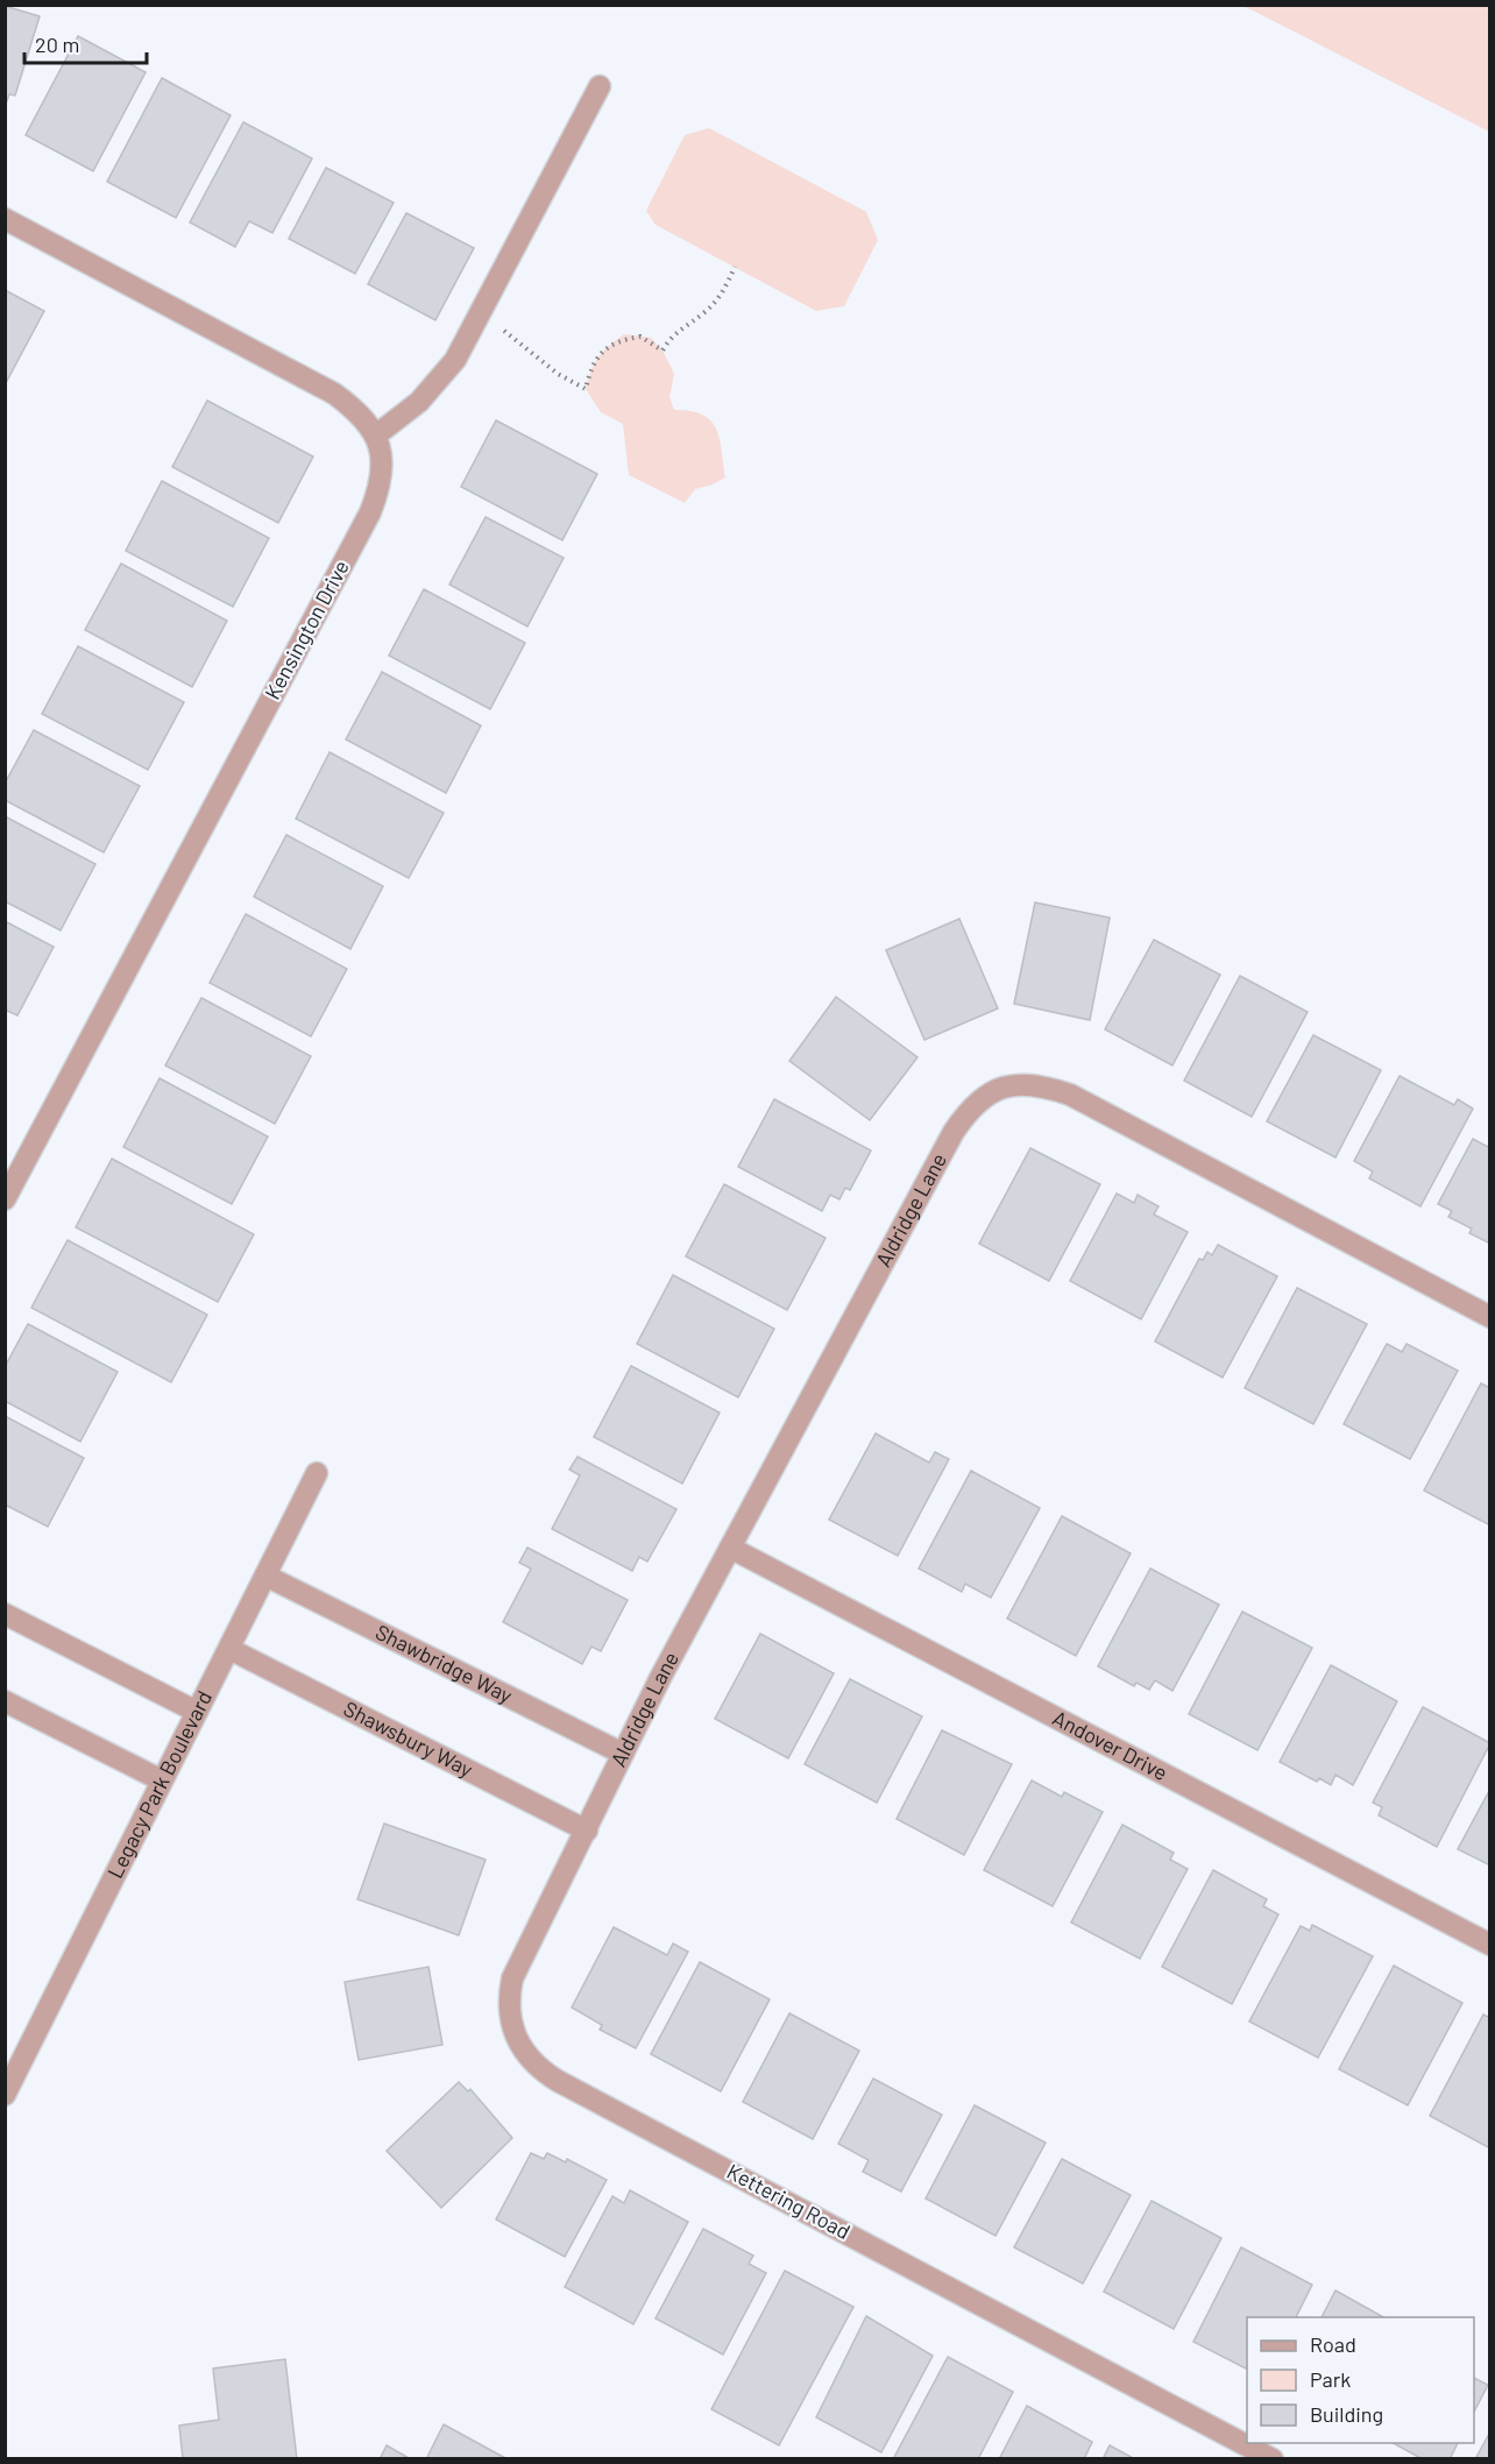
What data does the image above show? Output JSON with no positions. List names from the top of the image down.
{
  "streets": {
    "street": [
      "Kensington Drive",
      "Aldridge Lane",
      "Shawbridge Way",
      "Shawsbury Way",
      "Andover Drive",
      "Legacy Park Boulevard",
      "Kettering Road"
    ]
  },
  "crossings": [
    ["Aldridge Lane", "Shawbridge Way"],
    ["Aldridge Lane", "Shawsbury Way"],
    ["Aldridge Lane", "Andover Drive"],
    ["Aldridge Lane", "Kettering Road"],
    ["Shawbridge Way", "Legacy Park Boulevard"],
    ["Shawsbury Way", "Legacy Park Boulevard"],
    ["Shawsbury Way", "Kettering Road"]
  ],
  "legend": ["Road", "Park", "Building"],
  "scale_bar": "20 m"
}
